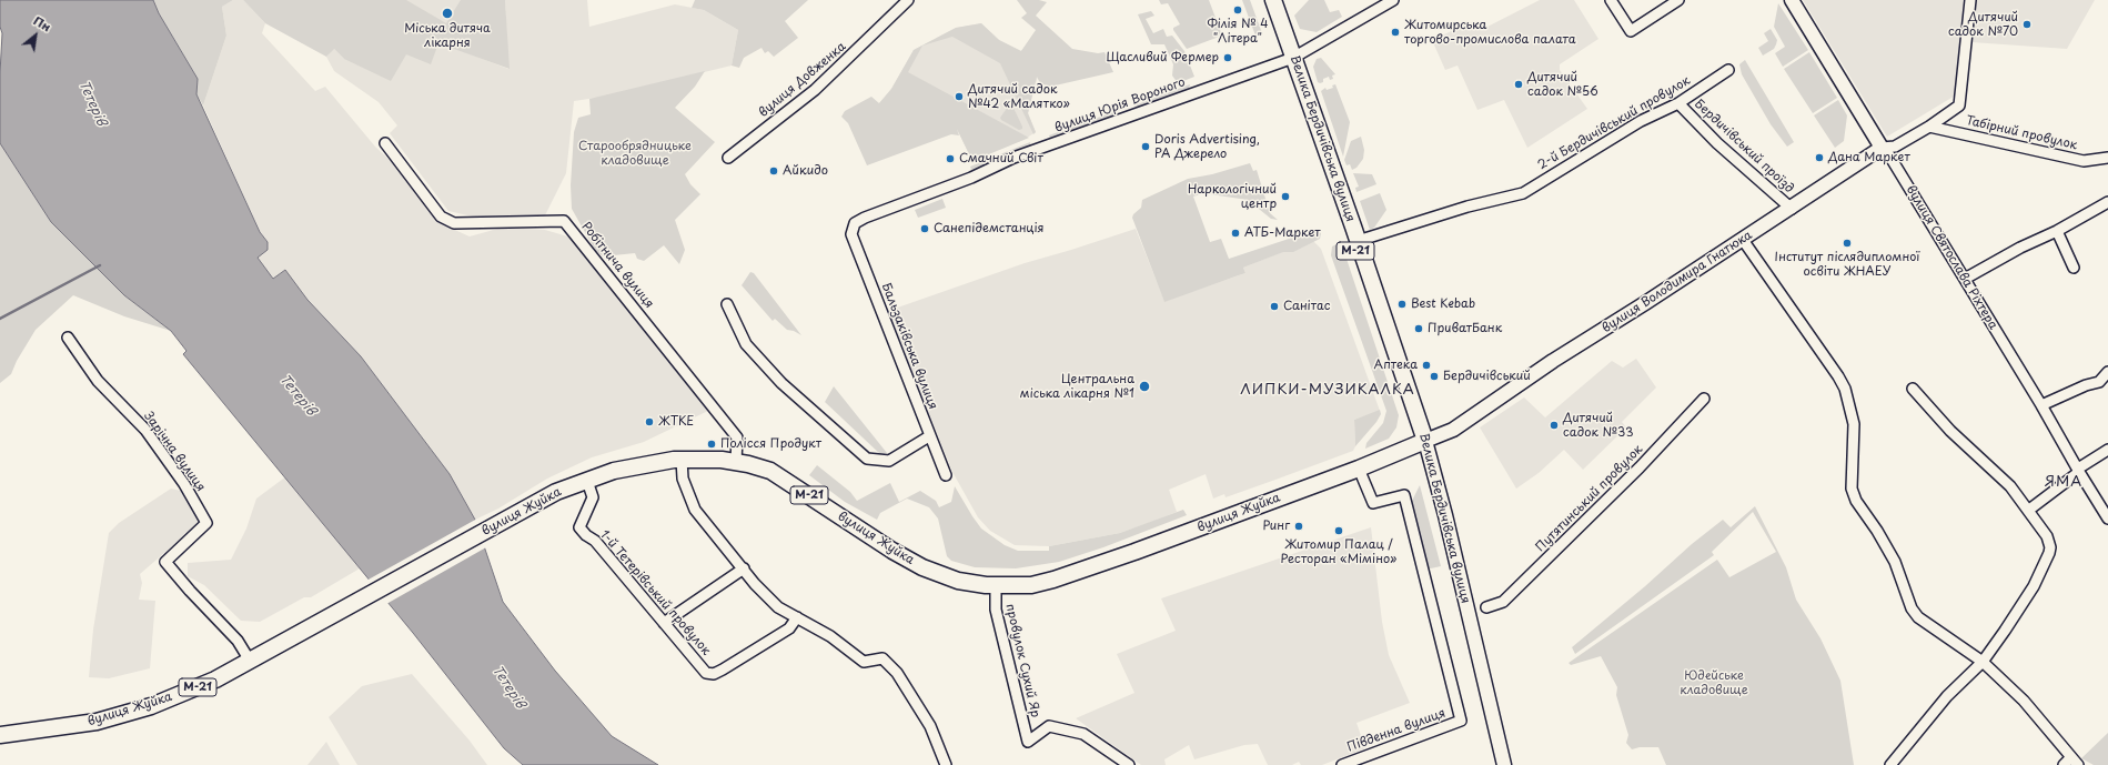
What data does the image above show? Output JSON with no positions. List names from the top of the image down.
{
  "streets": {
    "highway": ["Велика Бердичівська вулиця", "М-21", "вулиця Жуйка"],
    "main road": ["вулиця Святослава Ріхтера", "вулиця Володимира Гнатюка"],
    "street": [
      "вулиця Довженка",
      "вулиця Юрія Вороного",
      "2-й Бердичівський провулок",
      "Табірний провулок",
      "Бердичівський проїзд",
      "Робітнича вулиця",
      "Бальзаківська вулиця",
      "Зарічна вулиця",
      "Путятинський провулок",
      "1-й Тетерівський провулок",
      "провулок Сухий Яр",
      "Південна вулиця"
    ]
  },
  "crossings": [
    ["вулиця Юрія Вороного", "Велика Бердичівська вулиця"],
    ["вулиця Юрія Вороного", "Бальзаківська вулиця"],
    ["2-й Бердичівський провулок", "Велика Бердичівська вулиця"],
    ["2-й Бердичівський провулок", "Бердичівський проїзд"],
    ["Табірний провулок", "вулиця Володимира Гнатюка"],
    ["Велика Бердичівська вулиця", "вулиця Володимира Гнатюка"],
    ["Велика Бердичівська вулиця", "вулиця Жуйка"],
    ["Бердичівський проїзд", "вулиця Володимира Гнатюка"],
    ["вулиця Святослава Ріхтера", "вулиця Володимира Гнатюка"],
    ["Робітнича вулиця", "вулиця Жуйка"],
    ["вулиця Володимира Гнатюка", "вулиця Жуйка"],
    ["Зарічна вулиця", "вулиця Жуйка"],
    ["вулиця Жуйка", "1-й Тетерівський провулок"],
    ["вулиця Жуйка", "провулок Сухий Яр"],
    ["вулиця Жуйка", "Південна вулиця"]
  ],
  "districts": ["ЛИПКИ-МУЗИКАЛКА", "ЯМА"],
  "water": ["Тетерів"],
  "parks": ["Старообрядницьке кладовище", "Юдейське кладовище"],
  "places": [
    "Філія № 4 \"Літера\"",
    "Міська дитяча лікарня",
    "Дитячий садок №70",
    "Житомирська торгово-промислова палата",
    "Щасливий Фермер",
    "Дитячий садок №56",
    "Дитячий садок №42 «Малятко»",
    "Doris Advertising, РА Джерело",
    "Дана Маркет",
    "Смачний Світ",
    "Айкидо",
    "Наркологічний центр",
    "Санепідемстанція",
    "АТБ-Маркет",
    "Інститут післядипломної освіти ЖНАЕУ",
    "Best Kebab",
    "Санітас",
    "ПриватБанк",
    "Аптека",
    "Бердичівський",
    "Центральна міська лікарня №1",
    "ЖТКЕ",
    "Дитячий садок №33",
    "Полісся Продукт",
    "Ринг",
    "Житомир Палац / Ресторан «Міміно»"
  ],
  "north": "top right"
}
